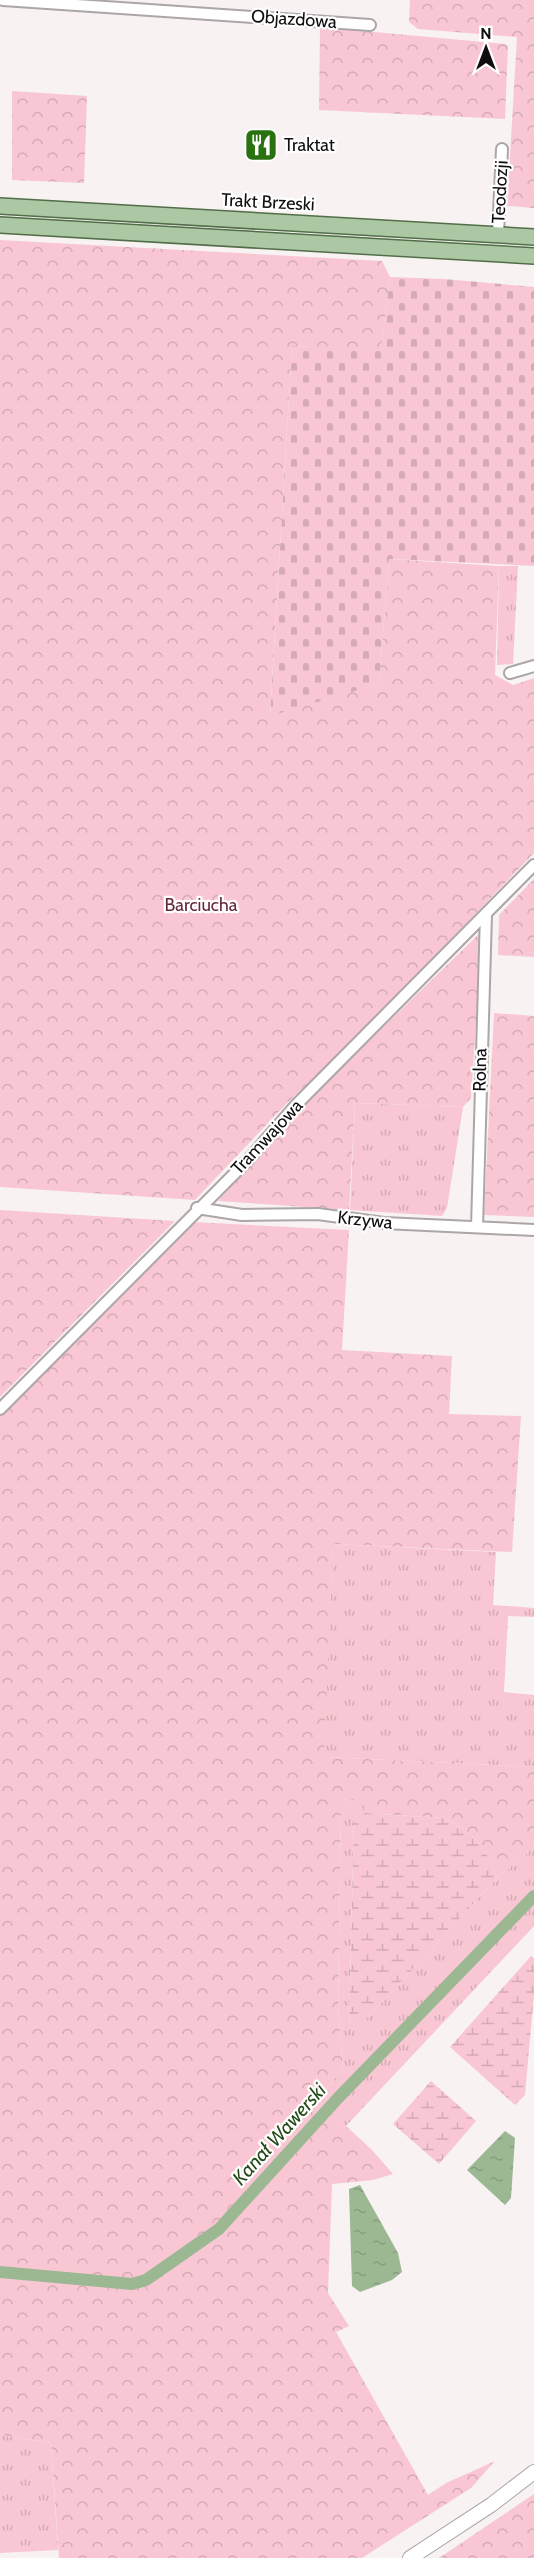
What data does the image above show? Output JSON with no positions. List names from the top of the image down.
{
  "streets": {
    "main road": ["Trakt Brzeski"],
    "street": [
      "Objazdowa",
      "Teodozji",
      "Rolna",
      "Tramwajowa",
      "Krzywa"
    ]
  },
  "crossings": [
    ["Teodozji", "Trakt Brzeski"],
    ["Rolna", "Tramwajowa"],
    ["Rolna", "Krzywa"],
    ["Tramwajowa", "Krzywa"]
  ],
  "water": ["Kanał Wawerski"],
  "parks": ["Barciucha"],
  "places": {
    "restaurant": ["Traktat"]
  },
  "north": "top"
}
